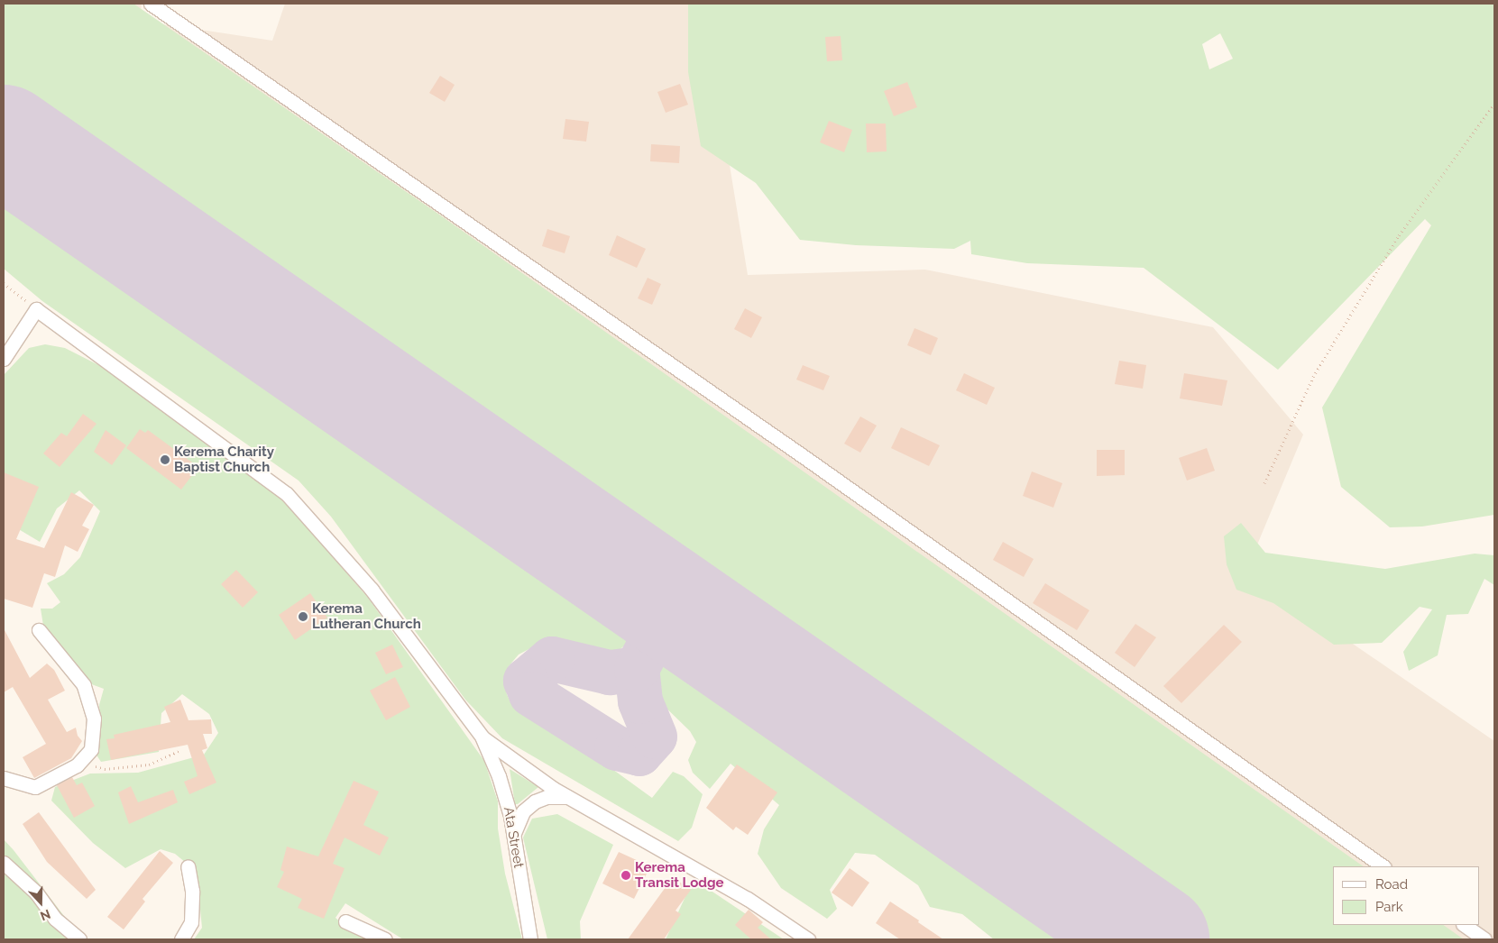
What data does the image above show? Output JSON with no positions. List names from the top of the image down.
{
  "streets": {
    "street": ["Ata Street"]
  },
  "places": ["Kerema Charity Baptist Church", "Kerema Lutheran Church", "Kerema Transit Lodge"],
  "legend": ["Road", "Park"],
  "north": "bottom"
}
